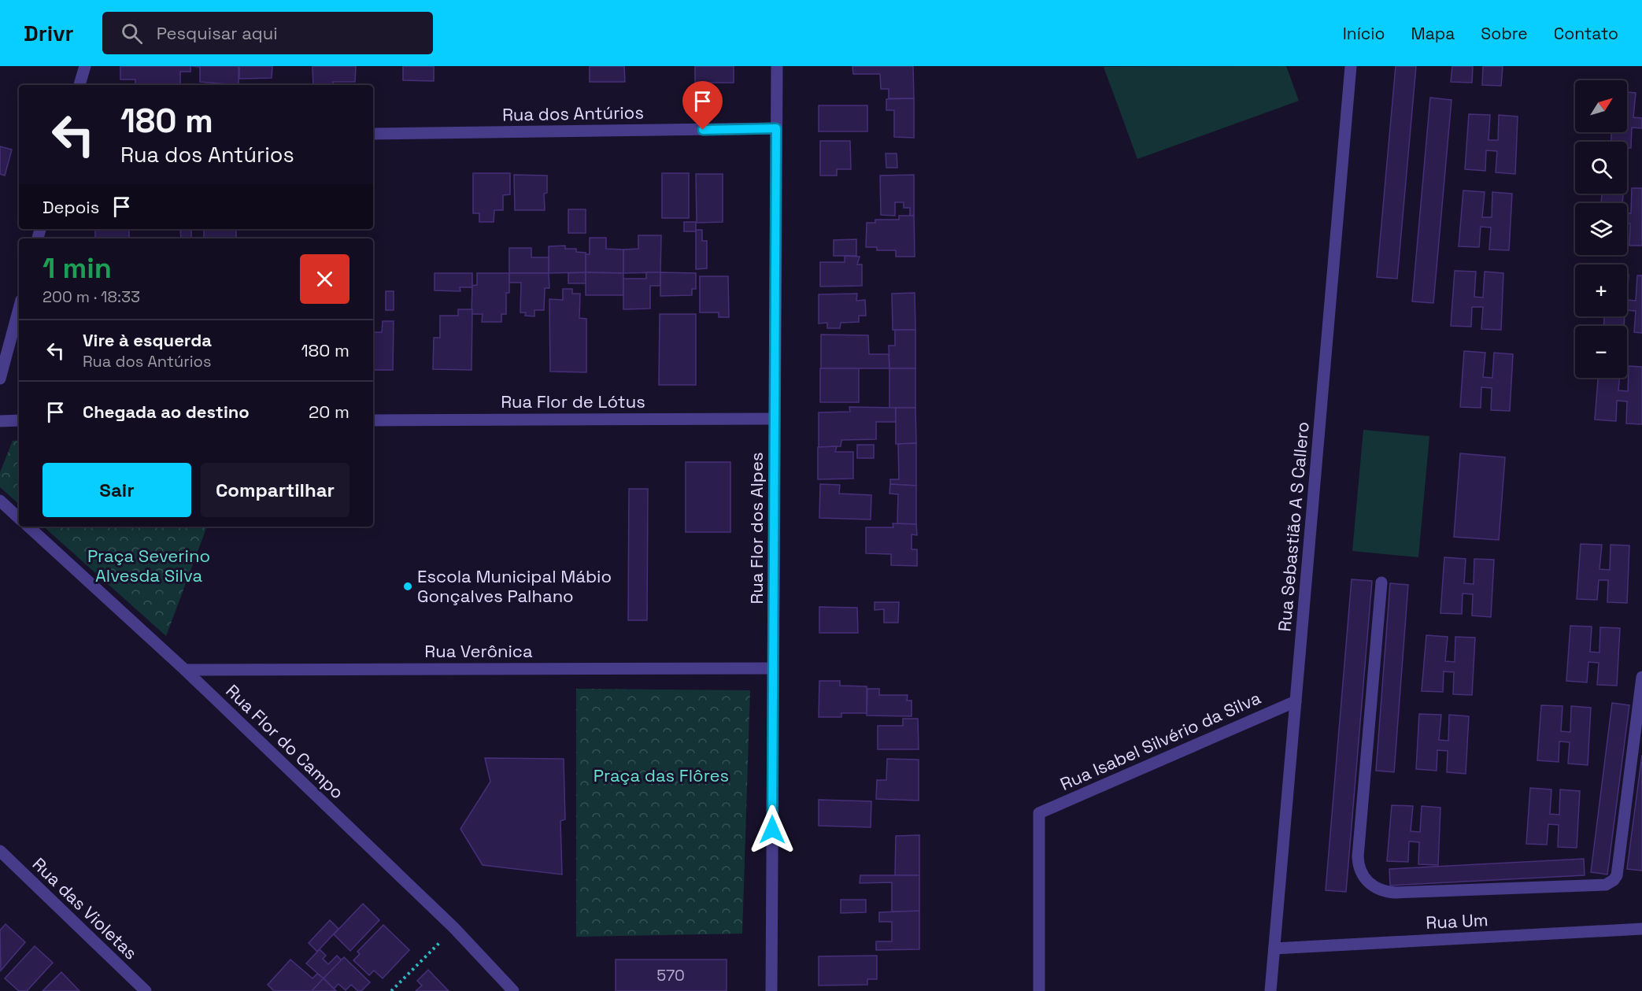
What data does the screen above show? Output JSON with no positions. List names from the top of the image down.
{
  "streets": {
    "street": [
      "Rua dos Antúrios",
      "Rua Flor de Lótus",
      "Rua Sebastião A S Callero",
      "Rua Flor dos Alpes",
      "Rua Verônica",
      "Rua Isabel Silvério da Silva",
      "Rua Flor do Campo",
      "Rua das Violetas",
      "Rua Um"
    ]
  },
  "crossings": [
    ["Rua dos Antúrios", "Rua Flor dos Alpes"],
    ["Rua Flor de Lótus", "Rua Flor dos Alpes"],
    ["Rua Sebastião A S Callero", "Rua Isabel Silvério da Silva"],
    ["Rua Sebastião A S Callero", "Rua Um"],
    ["Rua Flor dos Alpes", "Rua Verônica"],
    ["Rua Verônica", "Rua Flor do Campo"]
  ],
  "parks": ["Praça Severino Alvesda Silva", "Praça das Flôres"],
  "places": ["Escola Municipal Mábio Gonçalves Palhano"],
  "house_numbers": ["570"],
  "north": "top right",
  "page": {
    "header": "Drivr",
    "search": "Pesquisar aqui",
    "nav": [
      "Início",
      "Mapa",
      "Sobre",
      "Contato"
    ],
    "map_buttons": ["+", "−"],
    "turn": ["180 m", "Rua dos Antúrios"],
    "then": "Depois",
    "heading": ["1 min", "200 m · 18:33"],
    "list": [
      {
        "name": "Vire à esquerda",
        "note": "Rua dos Antúrios",
        "value": "180 m"
      },
      {
        "name": "Chegada ao destino",
        "value": "20 m"
      }
    ],
    "buttons": ["Sair", "Compartilhar"]
  }
}
